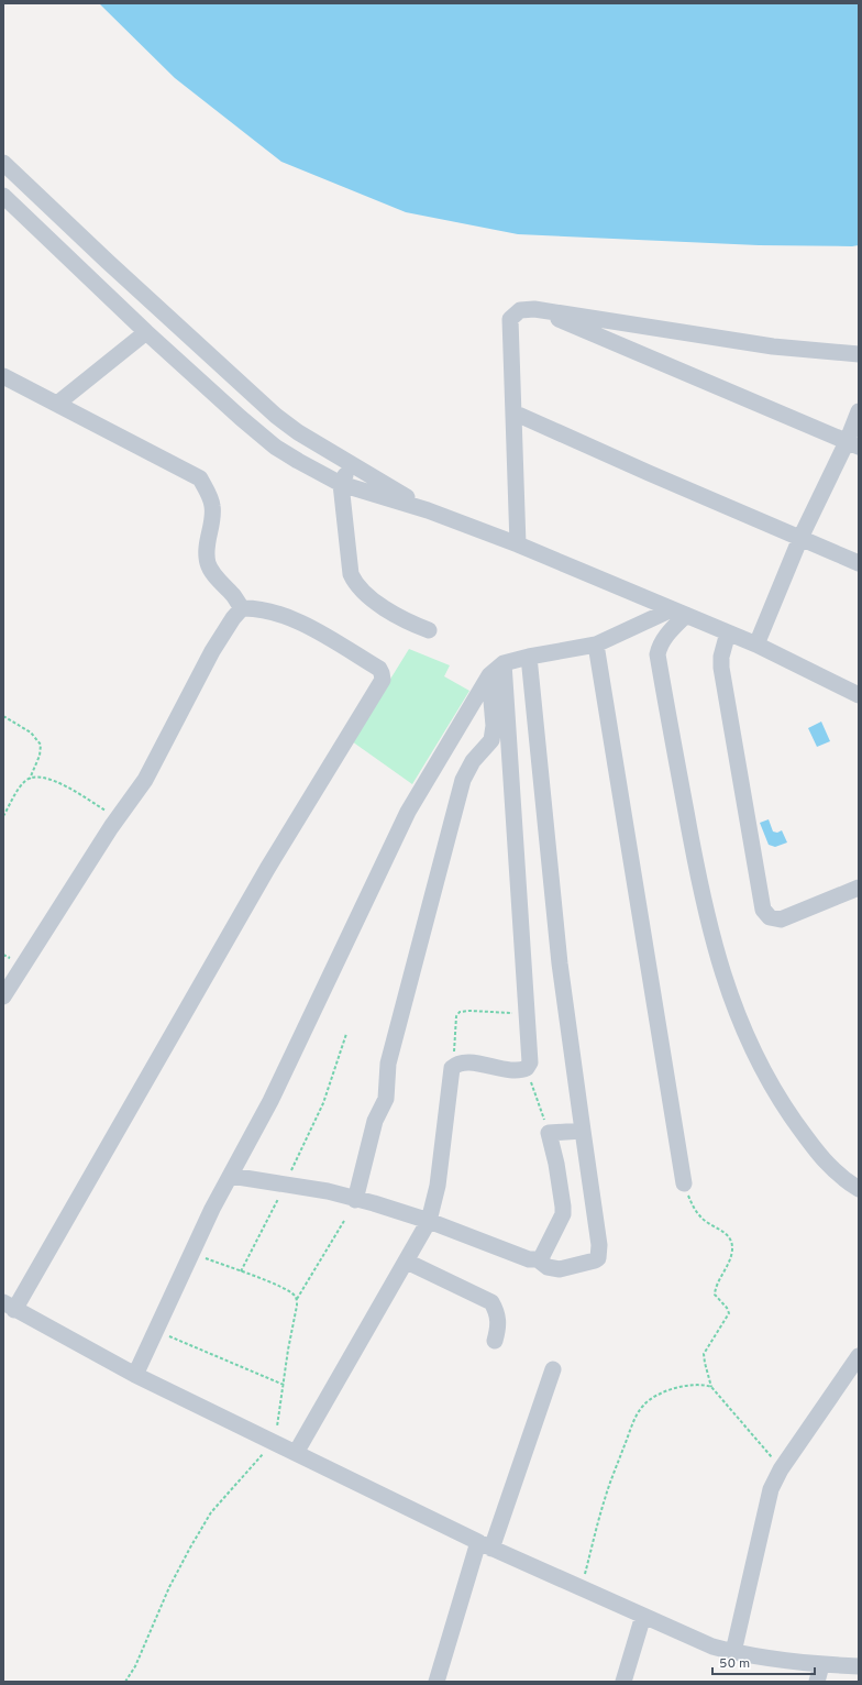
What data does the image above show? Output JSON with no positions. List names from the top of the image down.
{
  "scale_bar": "50 m"
}
